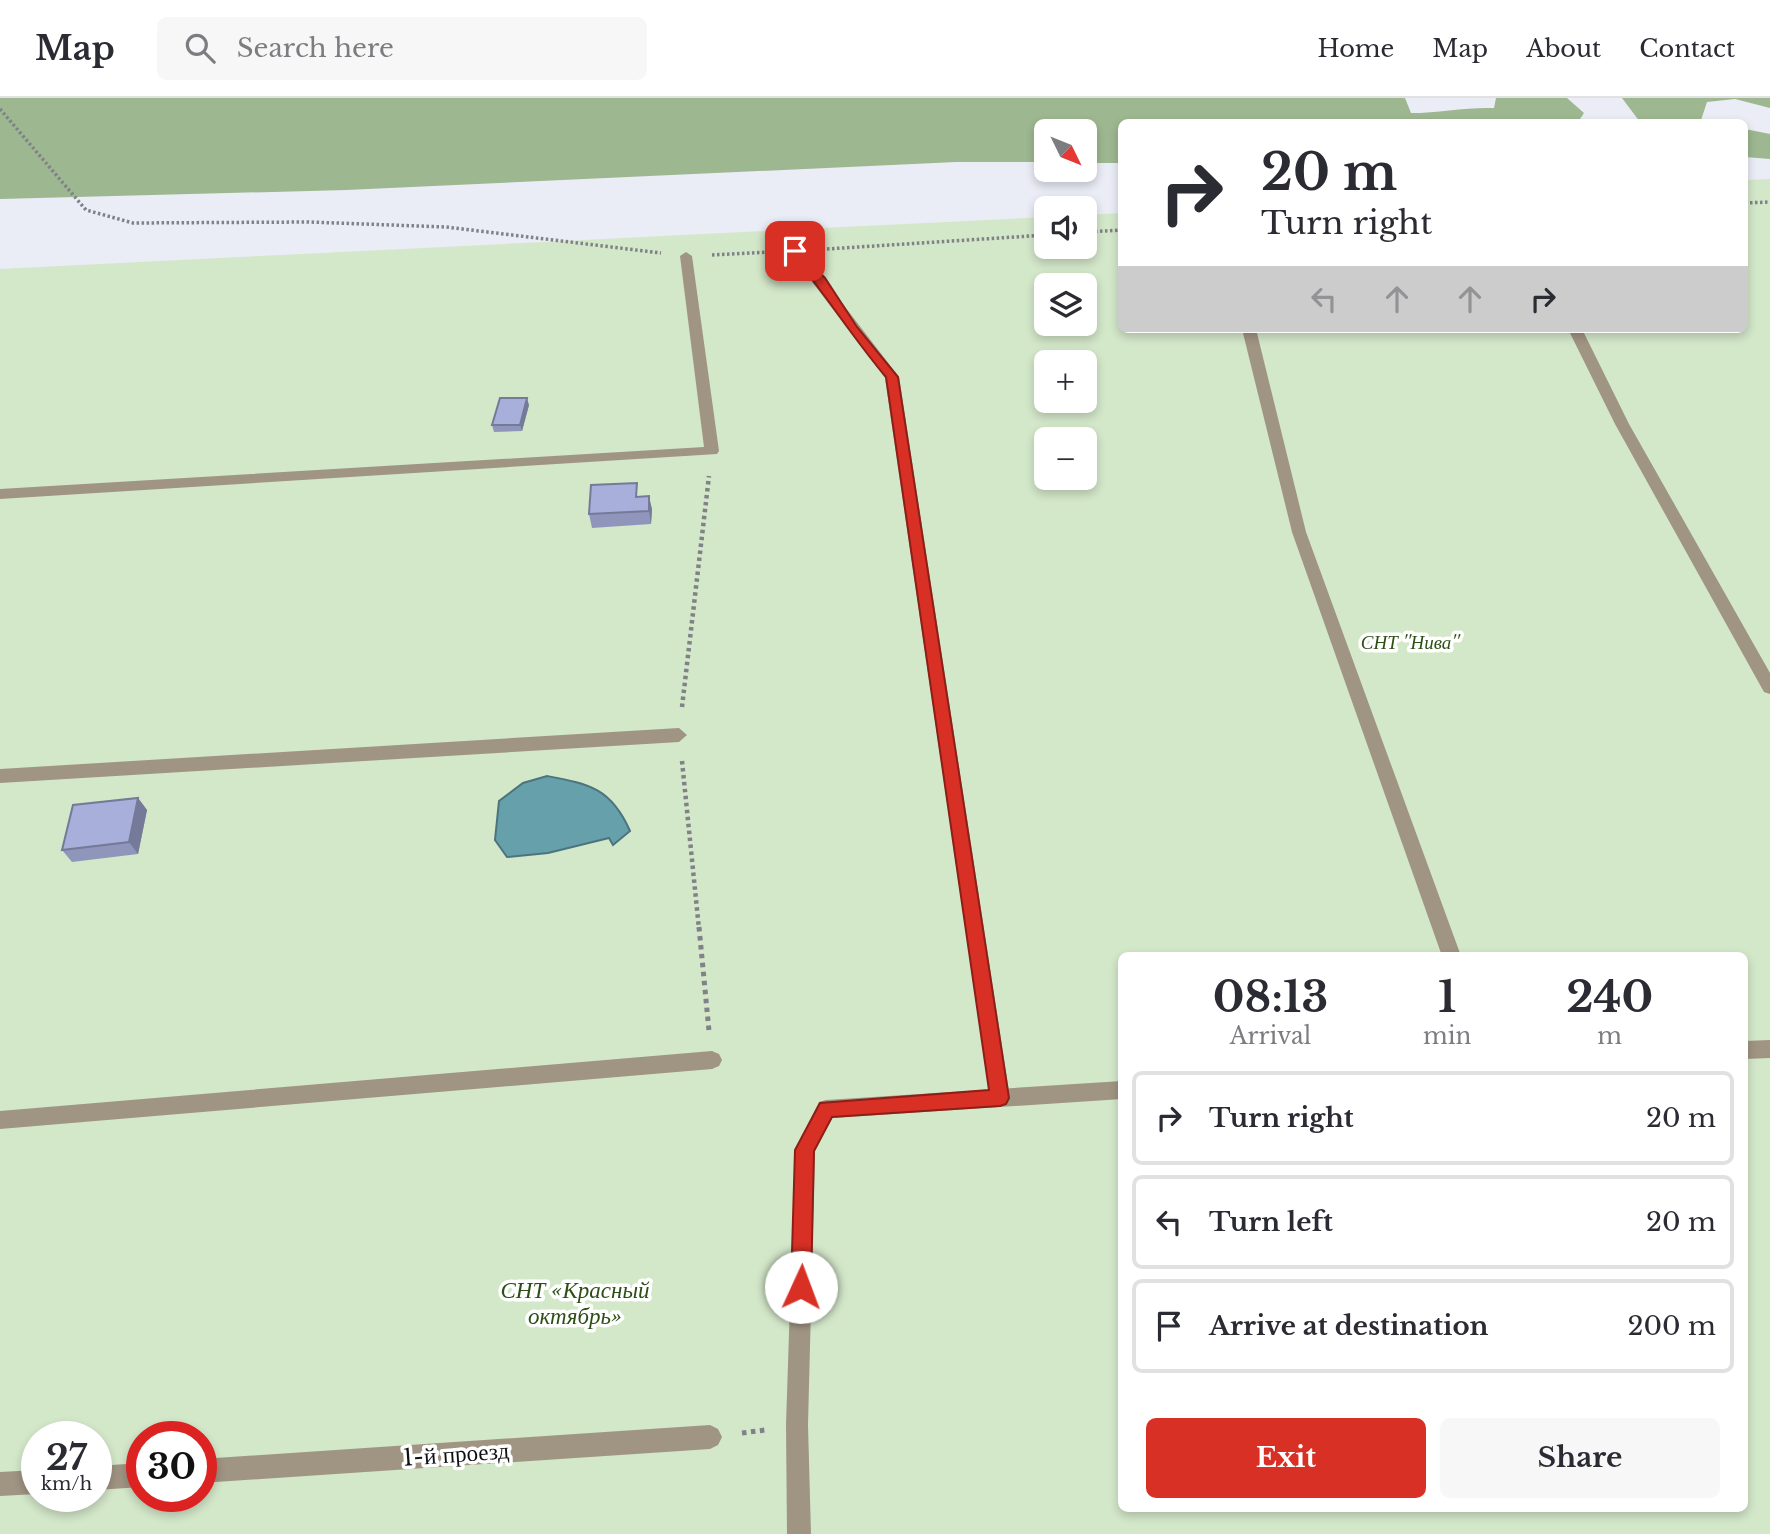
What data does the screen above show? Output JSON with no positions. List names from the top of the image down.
{
  "streets": {
    "street": ["1-й проезд"]
  },
  "parks": ["СНТ ''Нива''", "СНТ «Красный октябрь»"],
  "north": "bottom right",
  "page": {
    "header": "Map",
    "search": "Search here",
    "nav": [
      "Home",
      "Map",
      "About",
      "Contact"
    ],
    "map_buttons": ["+", "−"],
    "turn": ["20 m", "Turn right"],
    "eta": [
      "08:13",
      "Arrival",
      "1",
      "min",
      "240",
      "m"
    ],
    "list": [
      {
        "name": "Turn right",
        "value": "20 m"
      },
      {
        "name": "Turn left",
        "value": "20 m"
      },
      {
        "name": "Arrive at destination",
        "value": "200 m"
      }
    ],
    "buttons": ["Exit", "Share"],
    "speed": "27 km/h",
    "limit": "30"
  }
}
